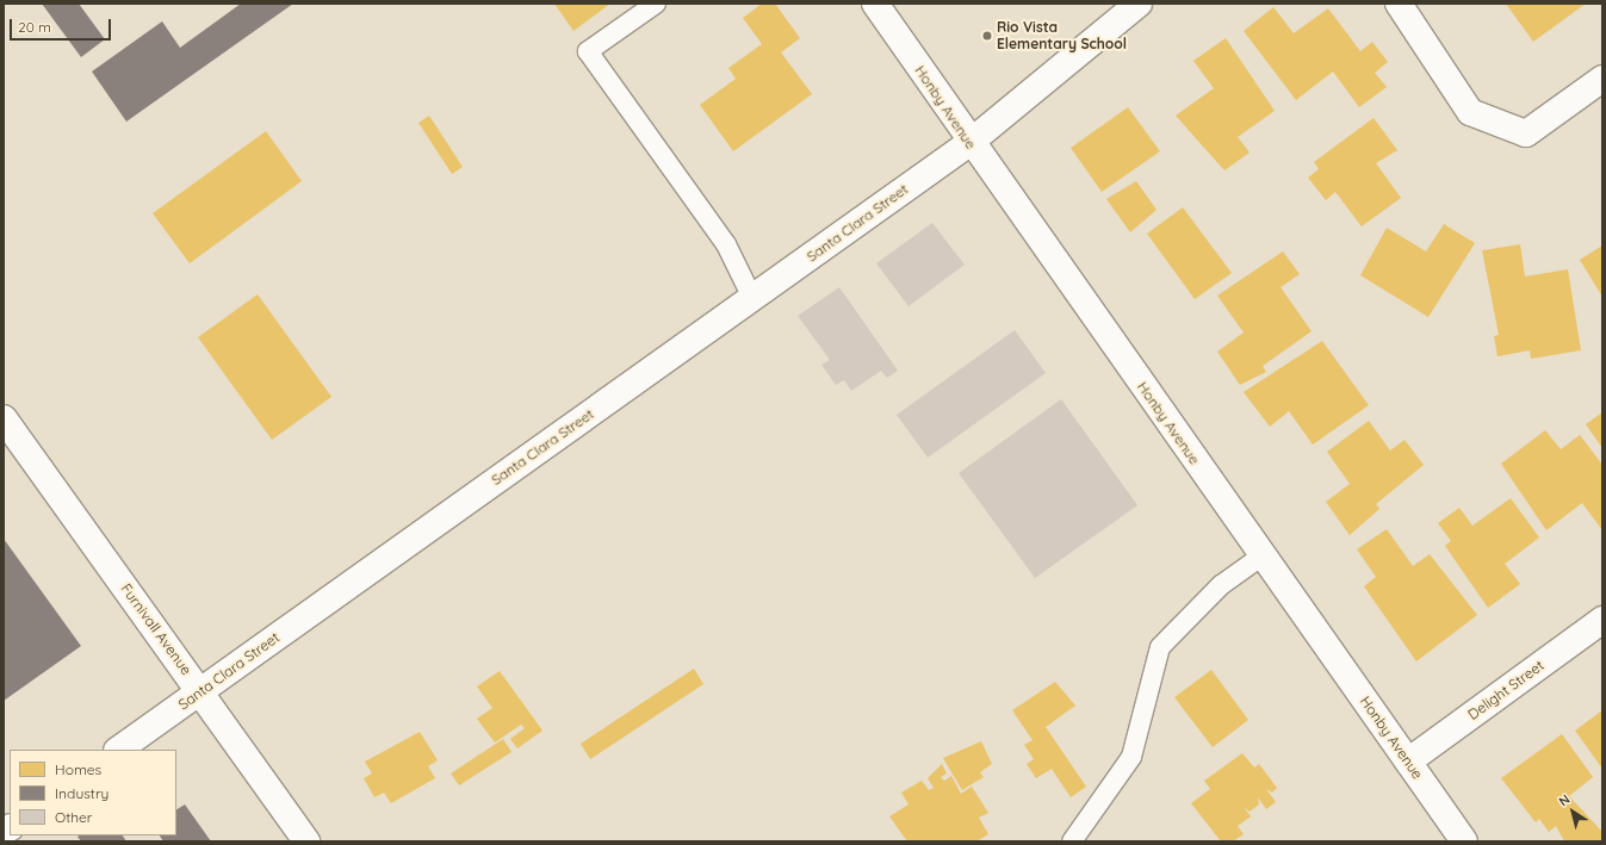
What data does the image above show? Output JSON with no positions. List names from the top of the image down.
{
  "streets": {
    "street": [
      "Honby Avenue",
      "Santa Clara Street",
      "Furnivall Avenue",
      "Delight Street"
    ]
  },
  "crossings": [
    ["Honby Avenue", "Santa Clara Street"],
    ["Honby Avenue", "Delight Street"],
    ["Santa Clara Street", "Furnivall Avenue"]
  ],
  "places": ["Rio Vista Elementary School"],
  "legend": ["Homes", "Industry", "Other"],
  "scale_bar": "20 m",
  "north": "top left"
}
